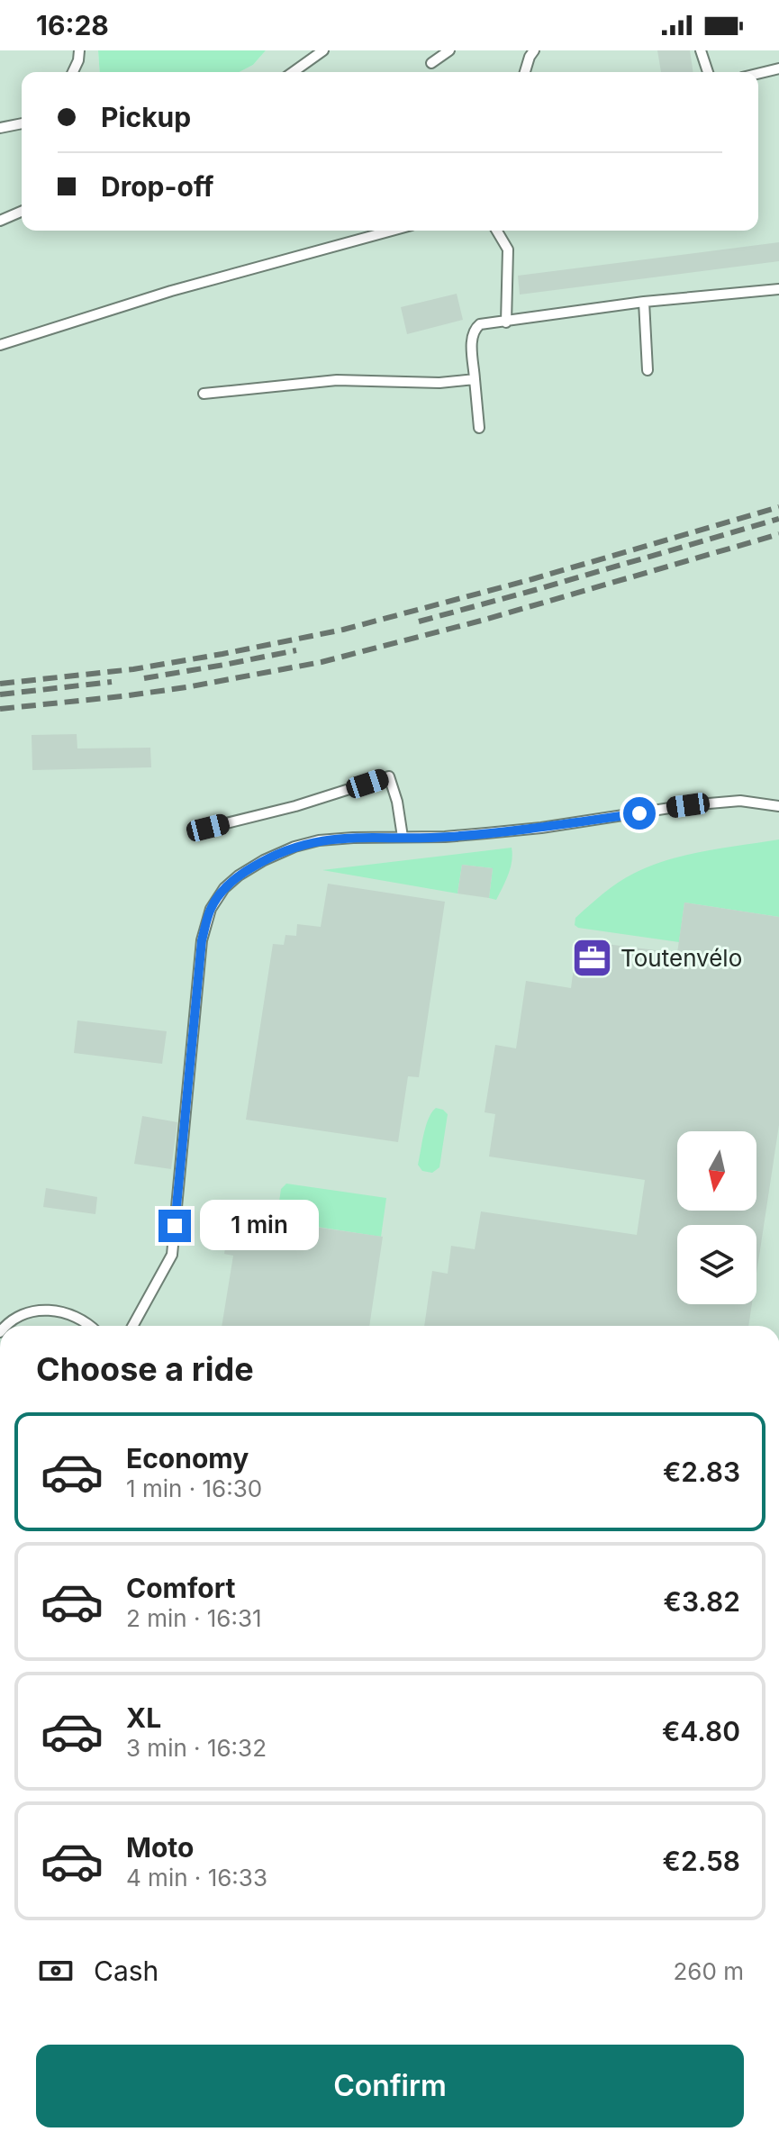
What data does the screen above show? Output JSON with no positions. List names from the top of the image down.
{
  "places": {
    "office": ["Toutenvélo"]
  },
  "north": "bottom",
  "page": {
    "status": "16:28",
    "banner": ["Pickup", "Drop-off"],
    "bubble": "1 min",
    "heading": "Choose a ride",
    "list": [
      {
        "name": "Economy",
        "note": "1 min · 16:30",
        "value": "€2.83"
      },
      {
        "name": "Comfort",
        "note": "2 min · 16:31",
        "value": "€3.82"
      },
      {
        "name": "XL",
        "note": "3 min · 16:32",
        "value": "€4.80"
      },
      {
        "name": "Moto",
        "note": "4 min · 16:33",
        "value": "€2.58"
      }
    ],
    "pay": ["Cash", "260 m"],
    "buttons": "Confirm"
  }
}
